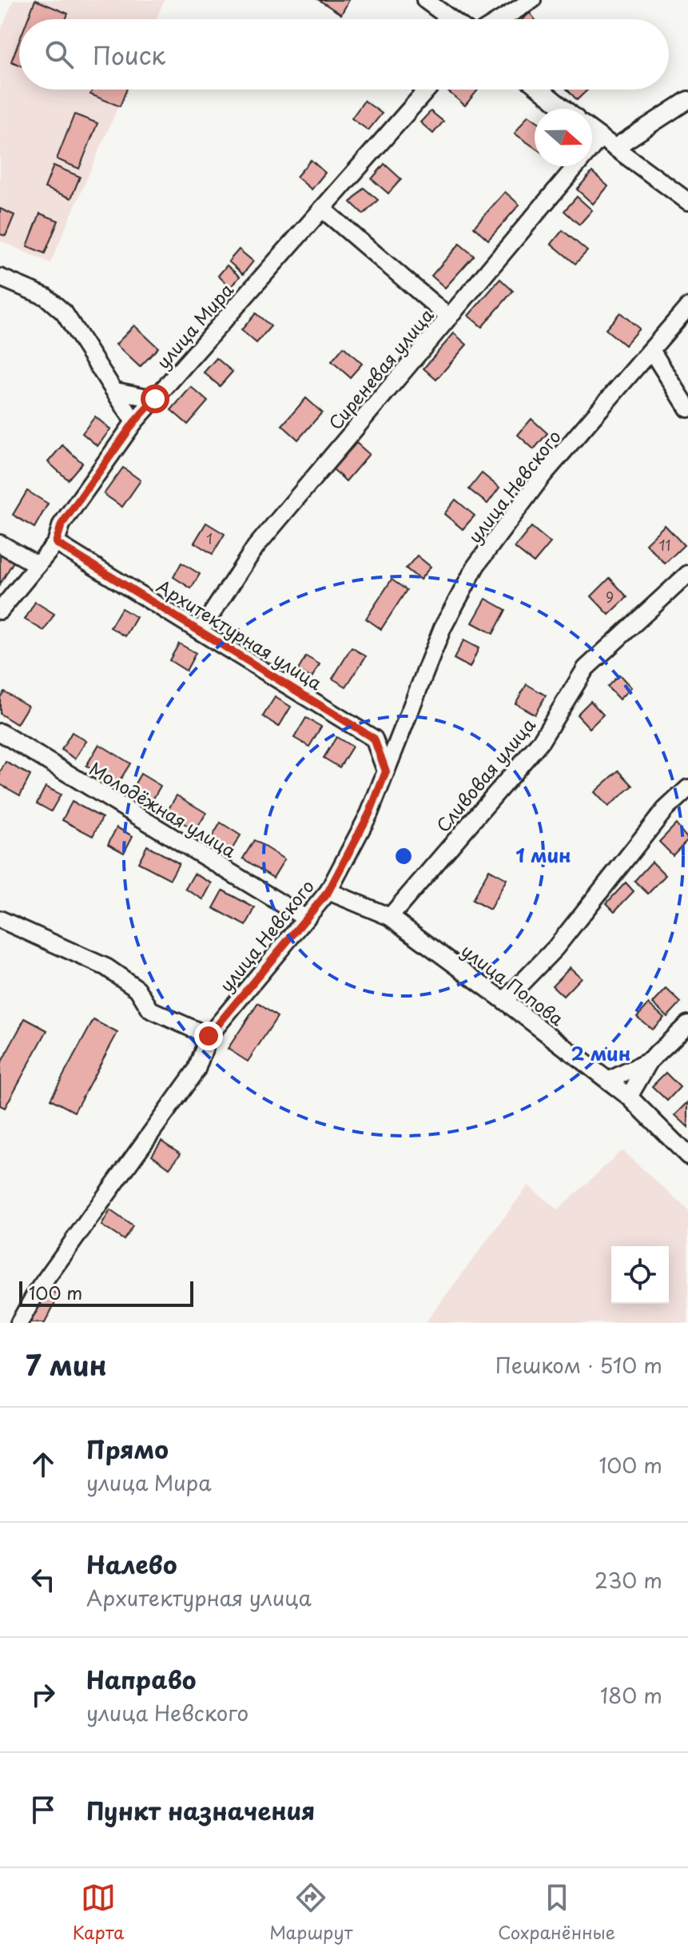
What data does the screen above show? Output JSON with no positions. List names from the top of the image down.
{
  "streets": {
    "street": [
      "улица Мира",
      "Сиреневая улица",
      "улица Невского",
      "Архитектурная улица",
      "Сливовая улица",
      "Молодёжная улица",
      "улица Попова"
    ]
  },
  "crossings": [
    ["улица Мира", "Архитектурная улица"],
    ["Сиреневая улица", "Архитектурная улица"],
    ["улица Невского", "Архитектурная улица"],
    ["улица Невского", "Молодёжная улица"],
    ["улица Невского", "улица Попова"],
    ["Сливовая улица", "улица Попова"]
  ],
  "house_numbers": ["1", "11", "9"],
  "scale_bar": "100 m",
  "north": "right",
  "page": {
    "search": "Поиск",
    "scale": "100 m",
    "heading": ["7 мин", "Пешком · 510 m"],
    "list": [
      ["Прямо", "улица Мира", "100 m"],
      ["Налево", "Архитектурная улица", "230 m"],
      ["Направо", "улица Невского", "180 m"],
      "Пункт назначения"
    ],
    "nav": ["Карта", "Маршрут", "Сохранённые"]
  },
  "rings": ["1 мин", "2 мин"]
}
